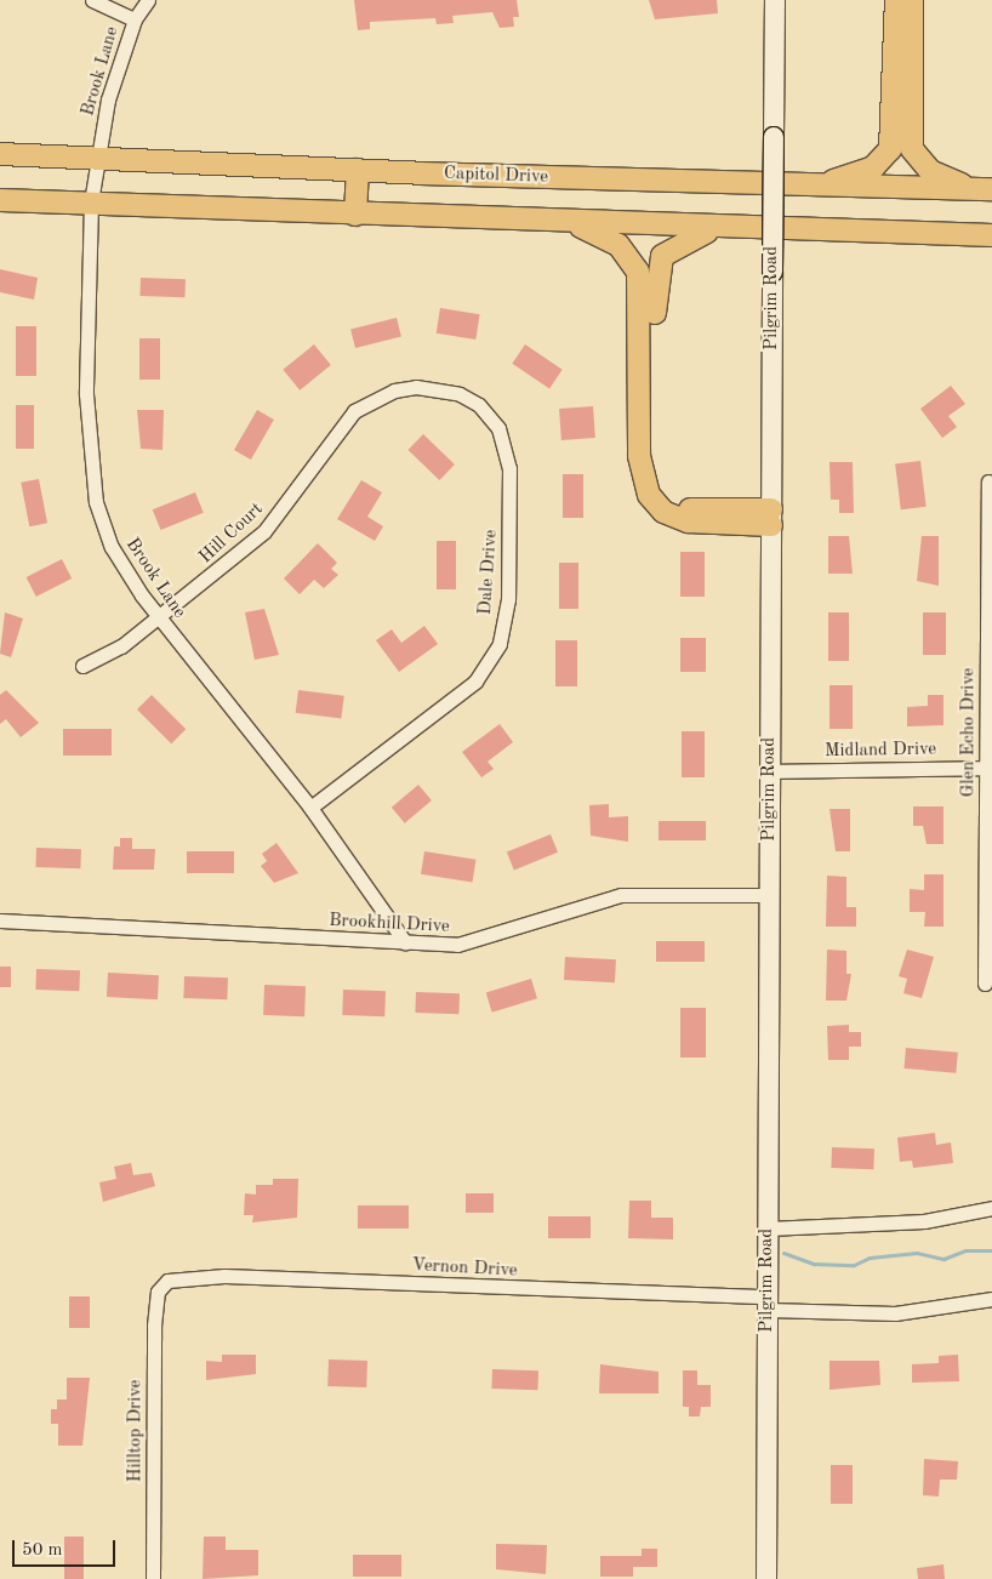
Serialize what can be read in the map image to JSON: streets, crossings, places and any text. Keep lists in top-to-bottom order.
{
  "streets": {
    "main road": ["Capitol Drive", "Pilgrim Road"],
    "street": [
      "Brook Lane",
      "Hill Court",
      "Dale Drive",
      "Glen Echo Drive",
      "Midland Drive",
      "Brookhill Drive",
      "Vernon Drive",
      "Hilltop Drive"
    ]
  },
  "crossings": [
    ["Brook Lane", "Capitol Drive"],
    ["Brook Lane", "Hill Court"],
    ["Brook Lane", "Dale Drive"],
    ["Brook Lane", "Brookhill Drive"],
    ["Pilgrim Road", "Midland Drive"],
    ["Pilgrim Road", "Brookhill Drive"],
    ["Pilgrim Road", "Vernon Drive"],
    ["Hill Court", "Dale Drive"],
    ["Glen Echo Drive", "Midland Drive"],
    ["Vernon Drive", "Hilltop Drive"]
  ],
  "scale_bar": "50 m"
}
